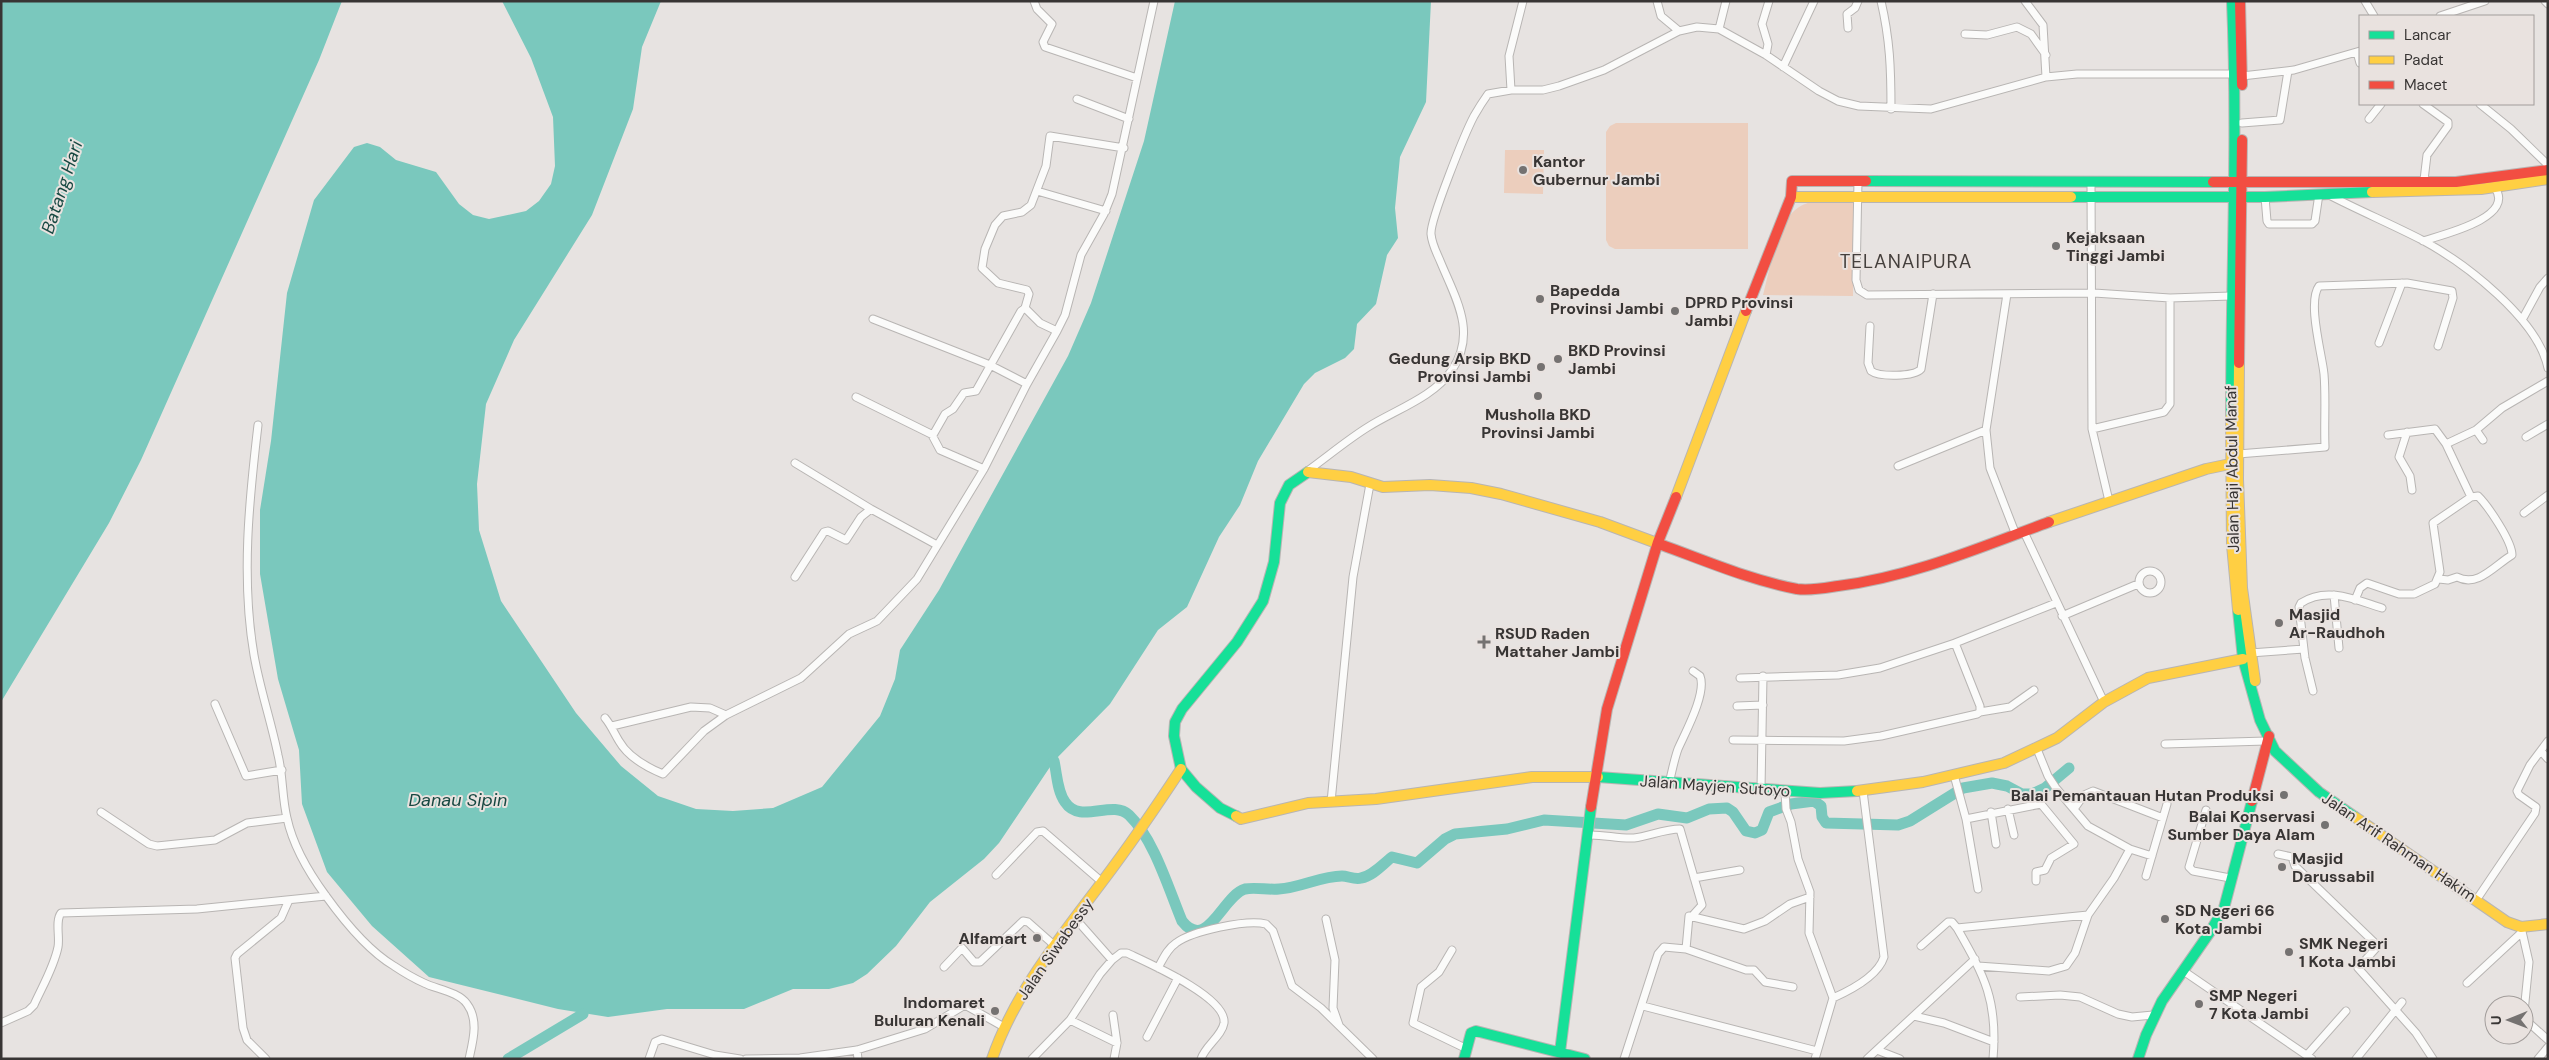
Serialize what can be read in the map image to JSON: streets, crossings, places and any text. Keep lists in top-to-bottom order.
{
  "streets": {
    "main road": [
      "Jalan Haji Abdul Manaf",
      "Jalan Mayjen Sutoyo",
      "Jalan Arif Rahman Hakim",
      "Jalan Siwabessy"
    ]
  },
  "crossings": [
    ["Jalan Haji Abdul Manaf", "Jalan Mayjen Sutoyo"],
    ["Jalan Haji Abdul Manaf", "Jalan Arif Rahman Hakim"],
    ["Jalan Mayjen Sutoyo", "Jalan Siwabessy"]
  ],
  "districts": ["TELANAIPURA"],
  "water": ["Batang Hari", "Danau Sipin"],
  "places": {
    "other": [
      "Kantor Gubernur Jambi",
      "Kejaksaan Tinggi Jambi",
      "Bapedda Provinsi Jambi",
      "DPRD Provinsi Jambi",
      "BKD Provinsi Jambi",
      "Gedung Arsip BKD Provinsi Jambi",
      "Musholla BKD Provinsi Jambi",
      "Masjid Ar-Raudhoh",
      "Balai Pemantauan Hutan Produksi",
      "Balai Konservasi Sumber Daya Alam",
      "Masjid Darussabil",
      "SD Negeri 66 Kota Jambi",
      "Alfamart",
      "SMK Negeri 1 Kota Jambi",
      "SMP Negeri 7 Kota Jambi",
      "Indomaret Buluran Kenali"
    ],
    "health": ["RSUD Raden Mattaher Jambi"]
  },
  "legend": ["Lancar", "Padat", "Macet"],
  "north": "left"
}
